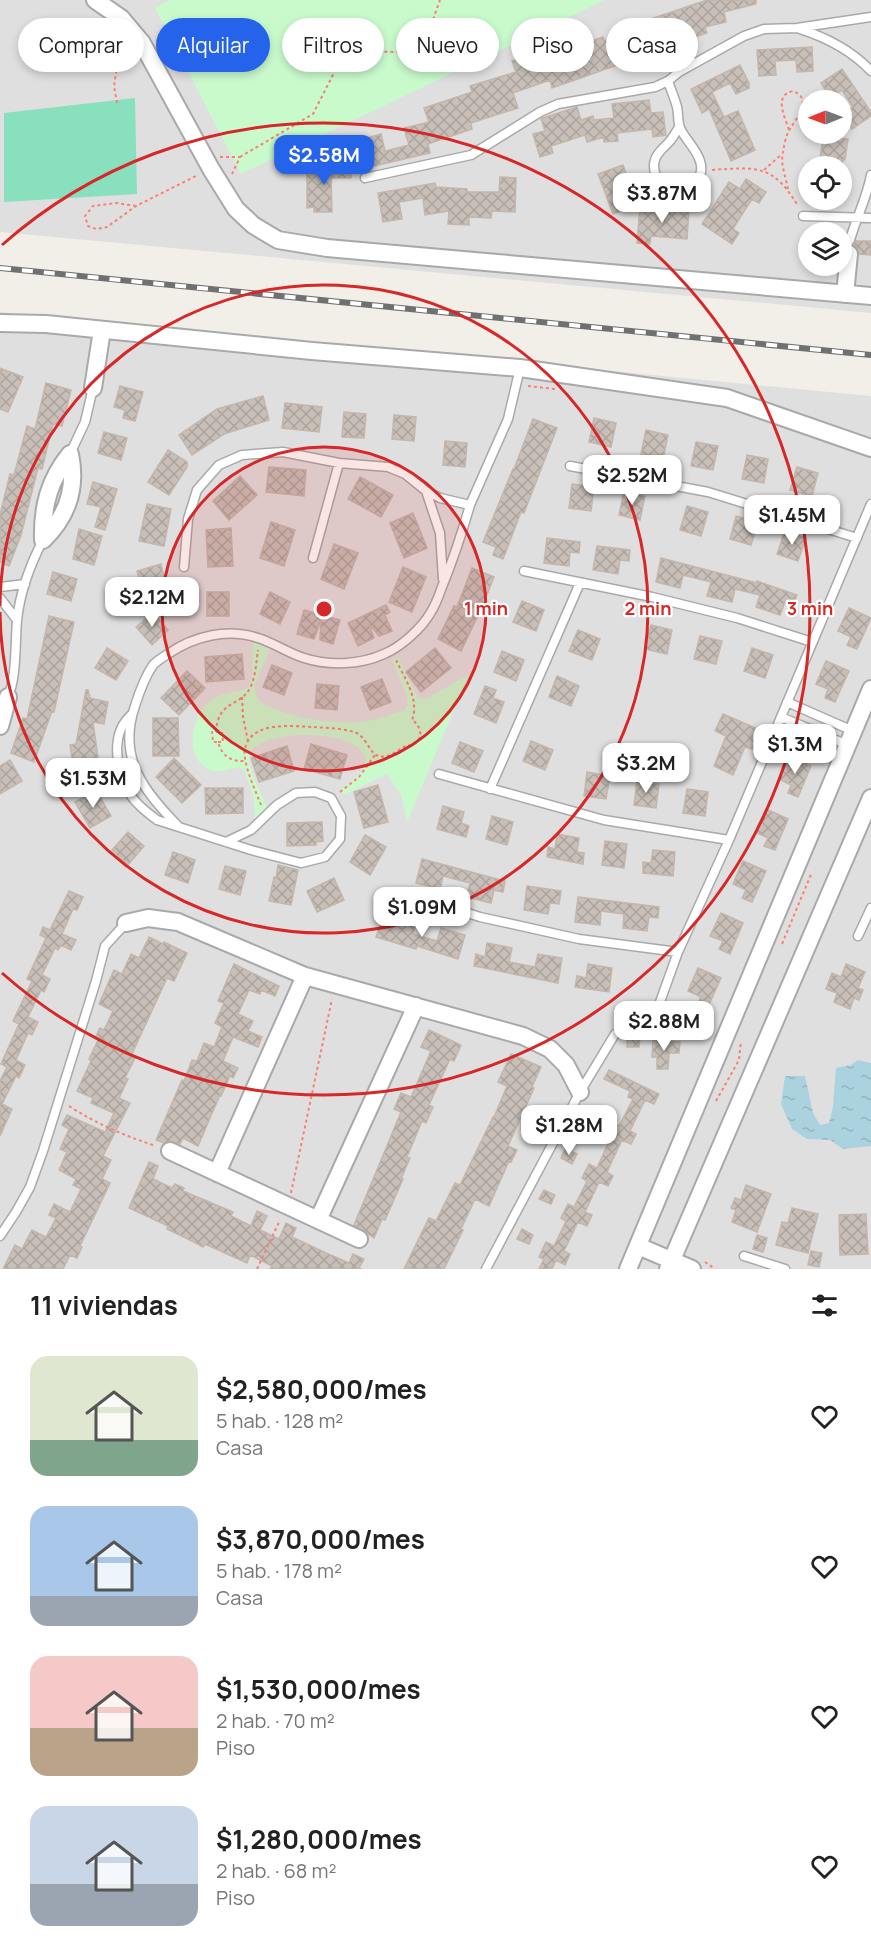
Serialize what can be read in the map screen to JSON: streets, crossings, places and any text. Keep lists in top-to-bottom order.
{
  "north": "left",
  "page": {
    "chip": [
      "Comprar",
      "Alquilar",
      "Filtros",
      "Nuevo",
      "Piso",
      "Casa"
    ],
    "price": [
      "$2.58M",
      "$3.87M",
      "$2.52M",
      "$1.45M",
      "$2.12M",
      "$1.3M",
      "$3.2M",
      "$1.53M",
      "$1.09M",
      "$2.88M",
      "$1.28M"
    ],
    "heading": "11 viviendas",
    "list": [
      {
        "name": "$2,580,000/mes",
        "note": "5 hab. · 128 m² · Casa"
      },
      {
        "name": "$3,870,000/mes",
        "note": "5 hab. · 178 m² · Casa"
      },
      {
        "name": "$1,530,000/mes",
        "note": "2 hab. · 70 m² · Piso"
      },
      {
        "name": "$1,280,000/mes",
        "note": "2 hab. · 68 m² · Piso"
      }
    ]
  },
  "rings": ["1 min", "2 min", "3 min"]
}
